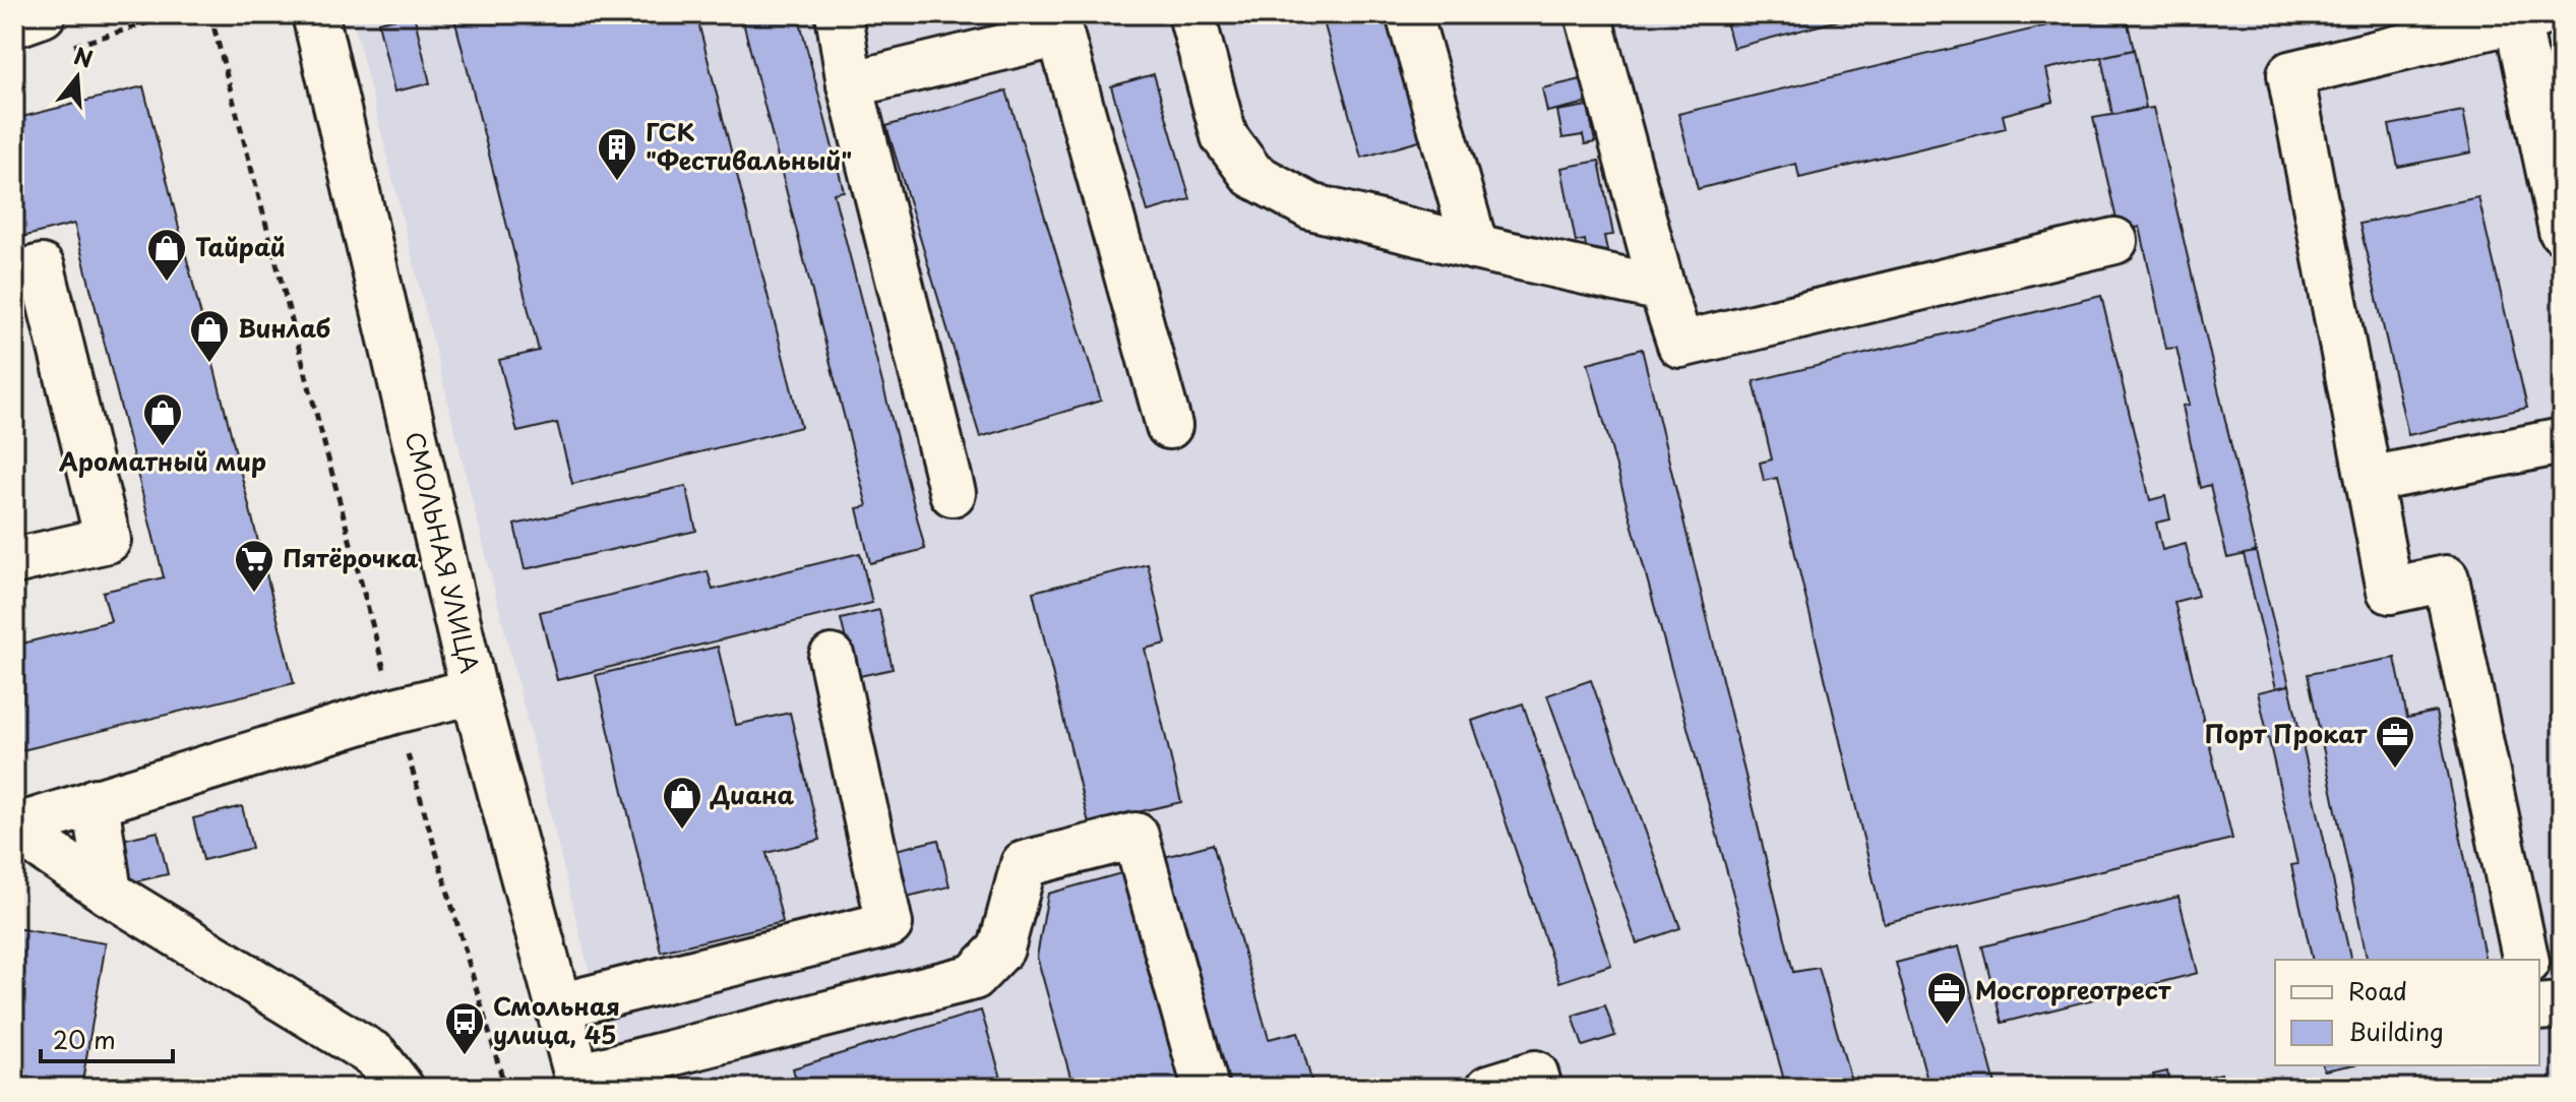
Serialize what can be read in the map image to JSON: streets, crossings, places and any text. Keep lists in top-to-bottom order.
{
  "streets": {
    "street": ["СМОЛЬНАЯ УЛИЦА"]
  },
  "places": {
    "building": ["ГСК \"Фестивальный\""],
    "shop": [
      "Тайрай",
      "Винлаб",
      "Ароматный мир",
      "Диана"
    ],
    "supermarket": ["Пятёрочка"],
    "office": ["Порт Прокат", "Мосгоргеотрест"],
    "bus stop": ["Смольная улица, 45"]
  },
  "legend": ["Road", "Building"],
  "scale_bar": "20 m",
  "north": "top"
}
